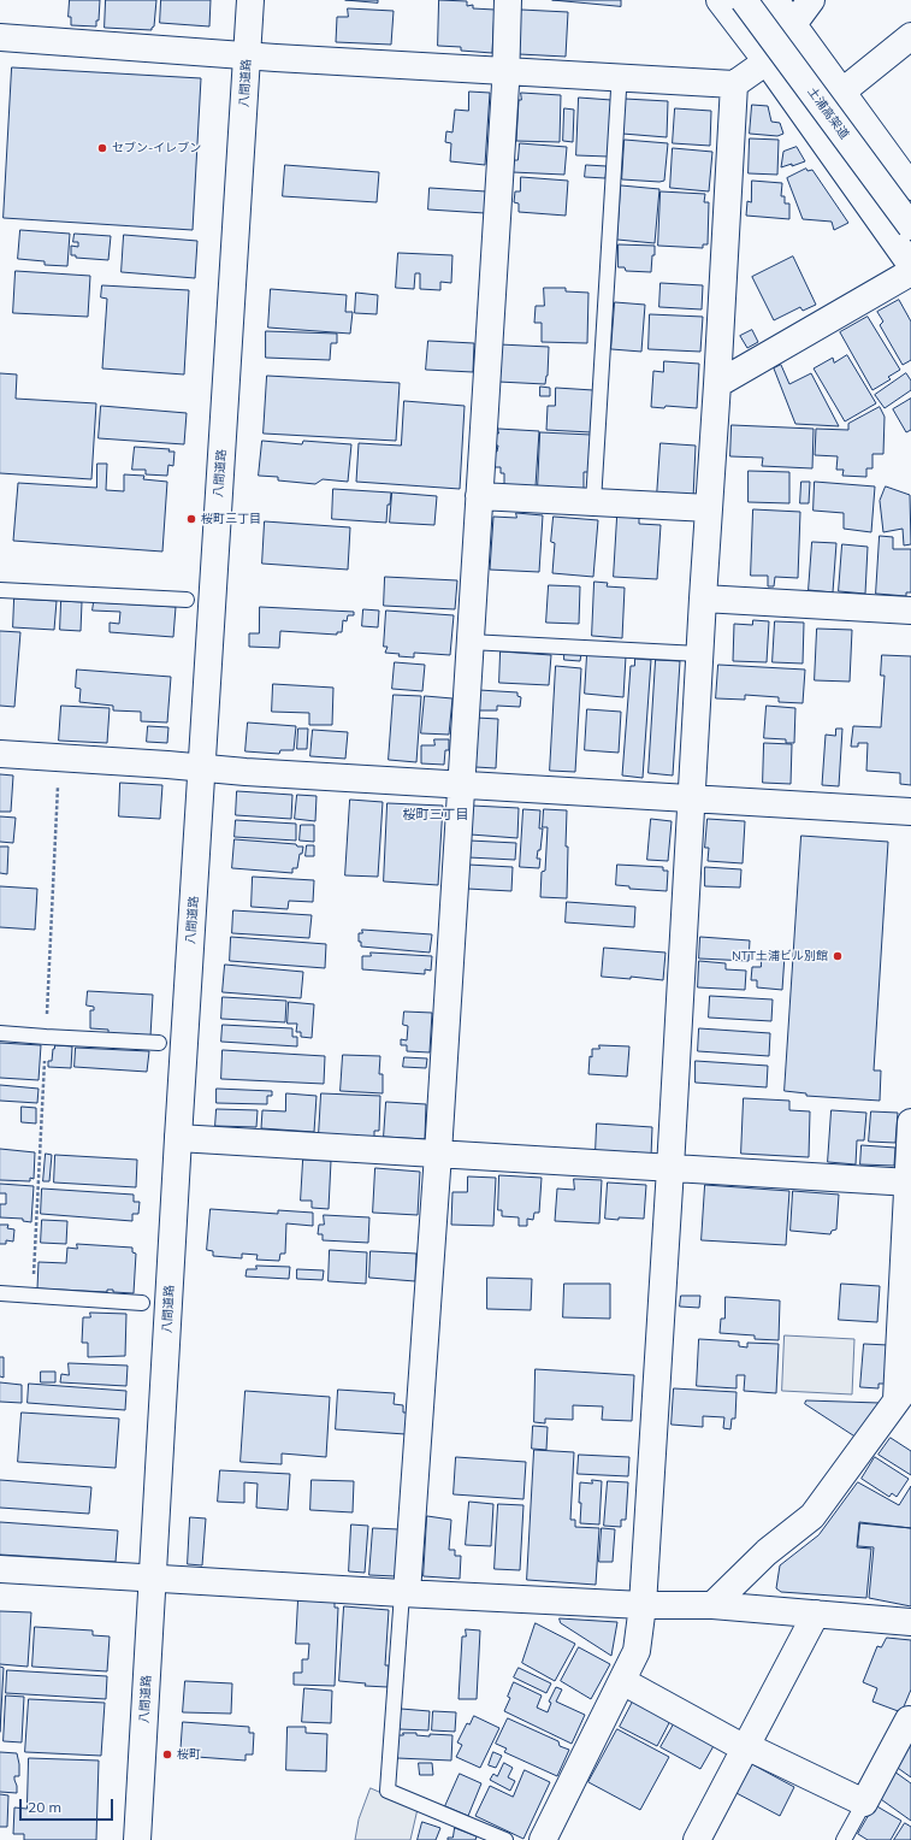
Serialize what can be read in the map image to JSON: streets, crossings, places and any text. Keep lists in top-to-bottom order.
{
  "streets": {
    "street": ["八間道路", "土浦高架道"]
  },
  "districts": ["桜町三丁目"],
  "places": [
    "セブン-イレブン",
    "桜町三丁目",
    "NTT土浦ビル別館",
    "桜町"
  ],
  "scale_bar": "20 m"
}
